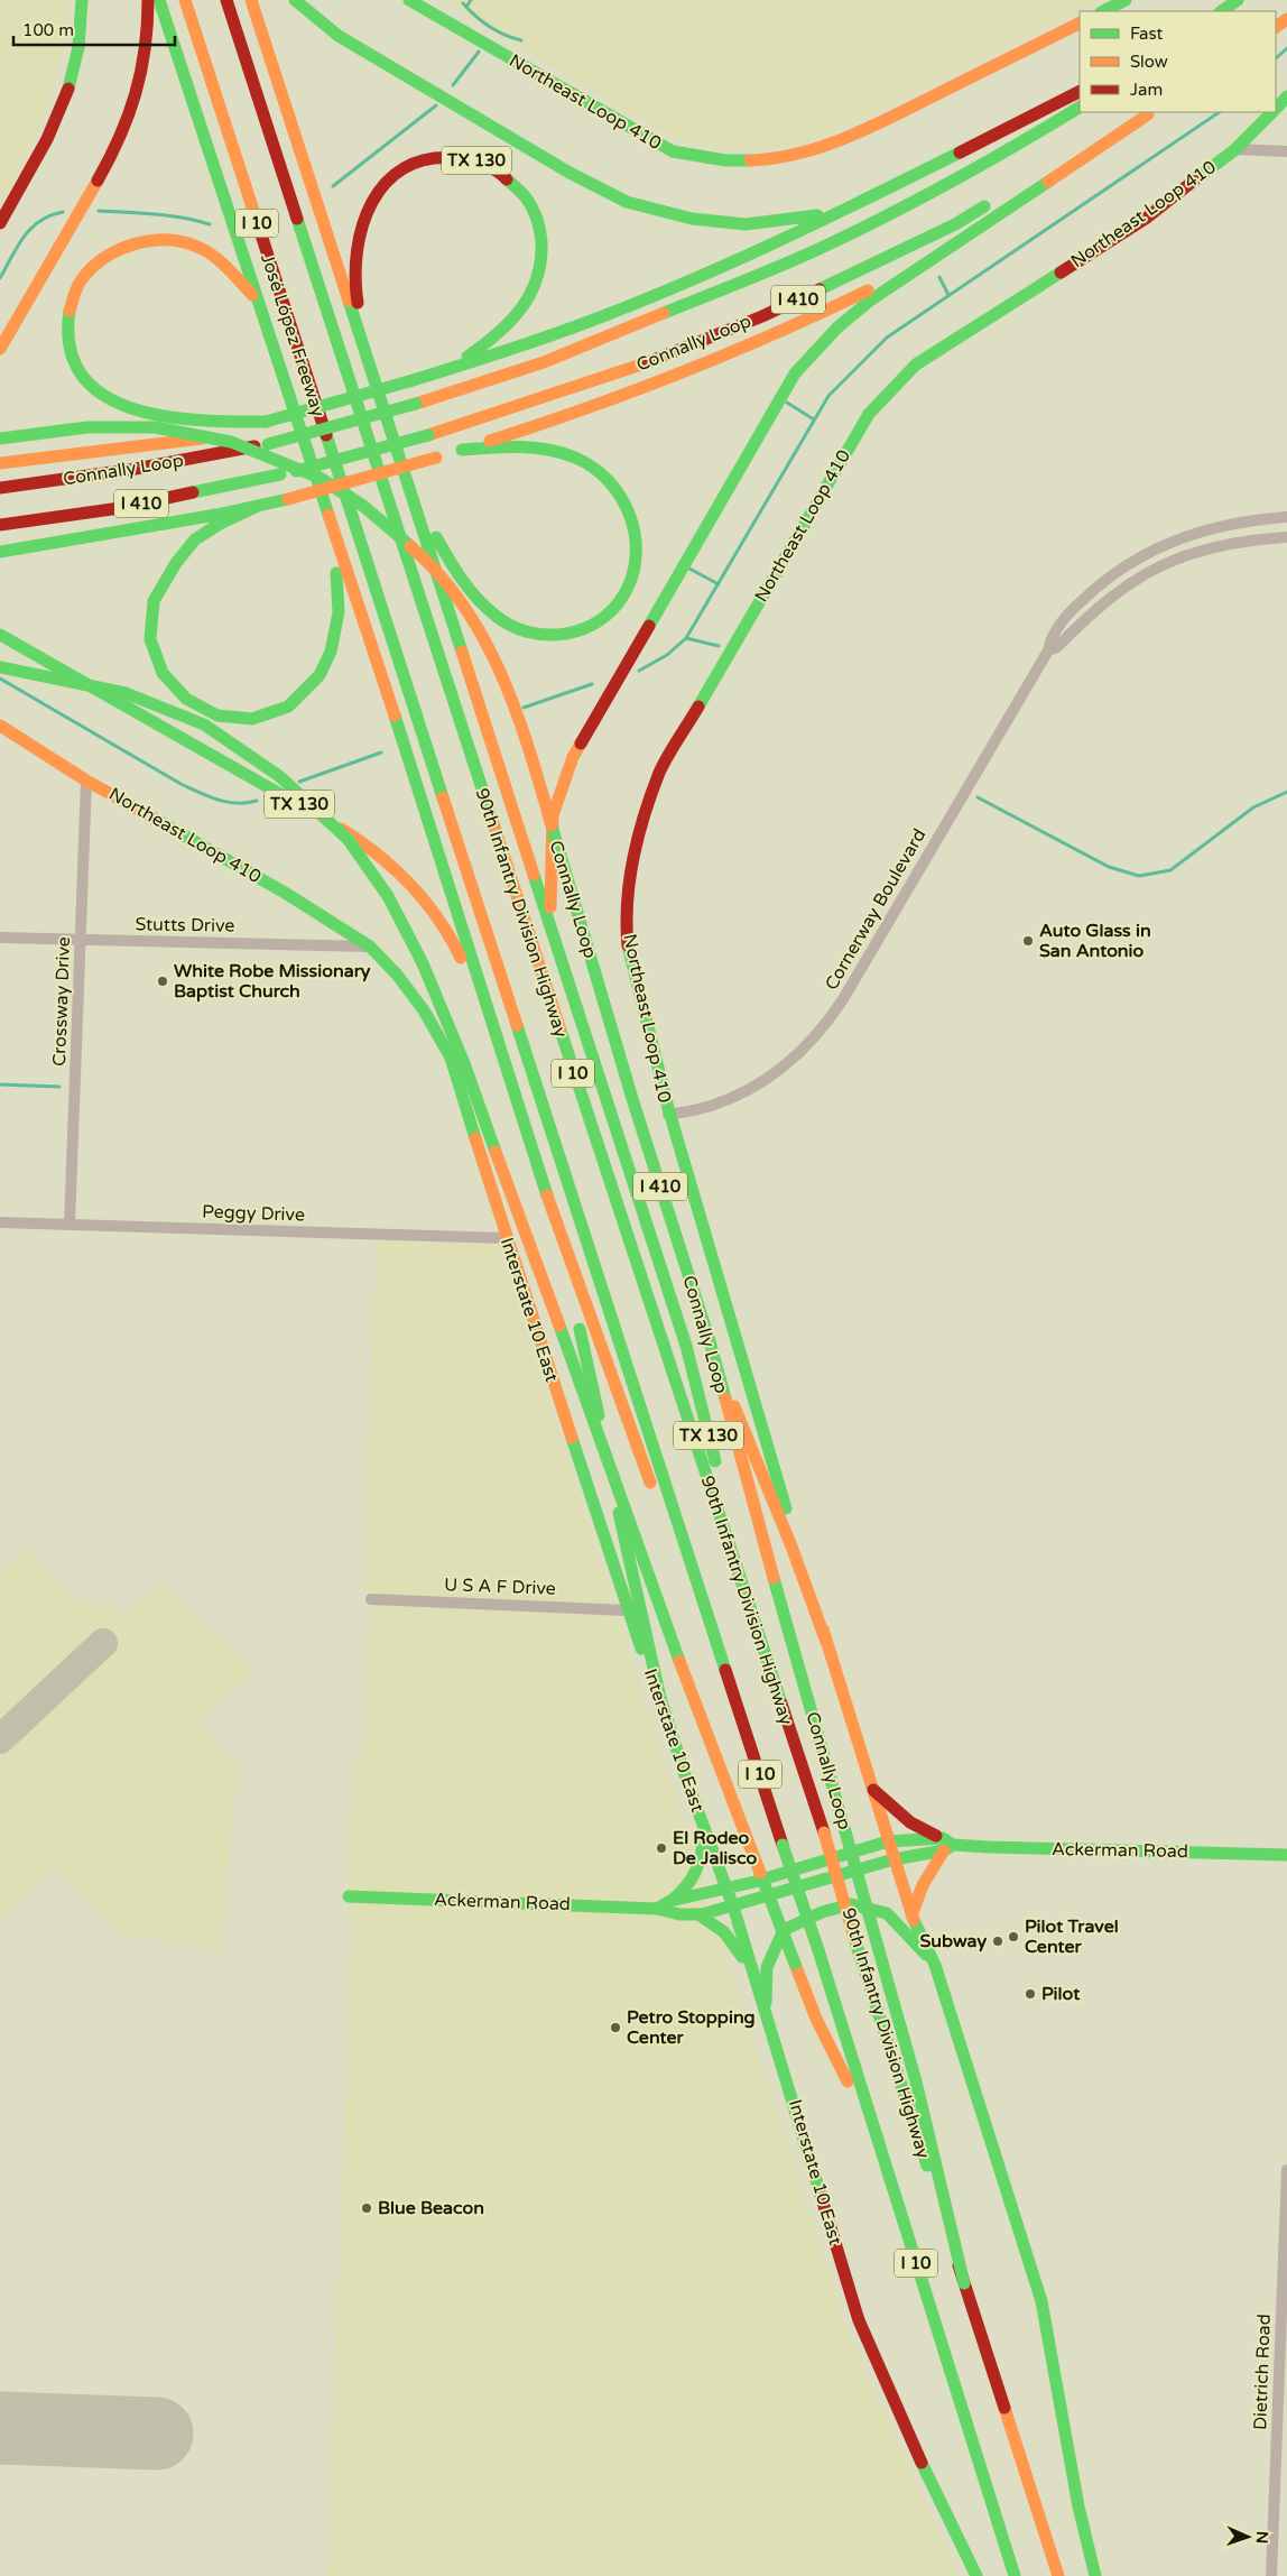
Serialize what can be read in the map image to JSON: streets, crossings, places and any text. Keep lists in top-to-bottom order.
{
  "streets": {
    "main road": [
      "Northeast Loop 410",
      "TX 130",
      "I 10",
      "I 410",
      "José López Freeway",
      "Connally Loop",
      "90th Infantry Division Highway",
      "Interstate 10 East",
      "Ackerman Road"
    ],
    "street": [
      "Cornerway Boulevard",
      "Stutts Drive",
      "Crossway Drive",
      "Peggy Drive",
      "U S A F Drive",
      "Dietrich Road"
    ]
  },
  "crossings": [
    ["Northeast Loop 410", "Cornerway Boulevard"],
    ["Northeast Loop 410", "Stutts Drive"],
    ["Northeast Loop 410", "Crossway Drive"],
    ["Northeast Loop 410", "Interstate 10 East"],
    ["TX 130", "90th Infantry Division Highway"],
    ["José López Freeway", "90th Infantry Division Highway"],
    ["Connally Loop", "90th Infantry Division Highway"],
    ["Stutts Drive", "Crossway Drive"],
    ["Stutts Drive", "Interstate 10 East"],
    ["Crossway Drive", "Peggy Drive"],
    ["Peggy Drive", "Interstate 10 East"],
    ["Interstate 10 East", "U S A F Drive"],
    ["Interstate 10 East", "Ackerman Road"]
  ],
  "places": [
    "Auto Glass in San Antonio",
    "White Robe Missionary Baptist Church",
    "El Rodeo De Jalisco",
    "Pilot Travel Center",
    "Subway",
    "Pilot",
    "Petro Stopping Center",
    "Blue Beacon"
  ],
  "legend": ["Fast", "Slow", "Jam"],
  "scale_bar": "100 m",
  "north": "right"
}
